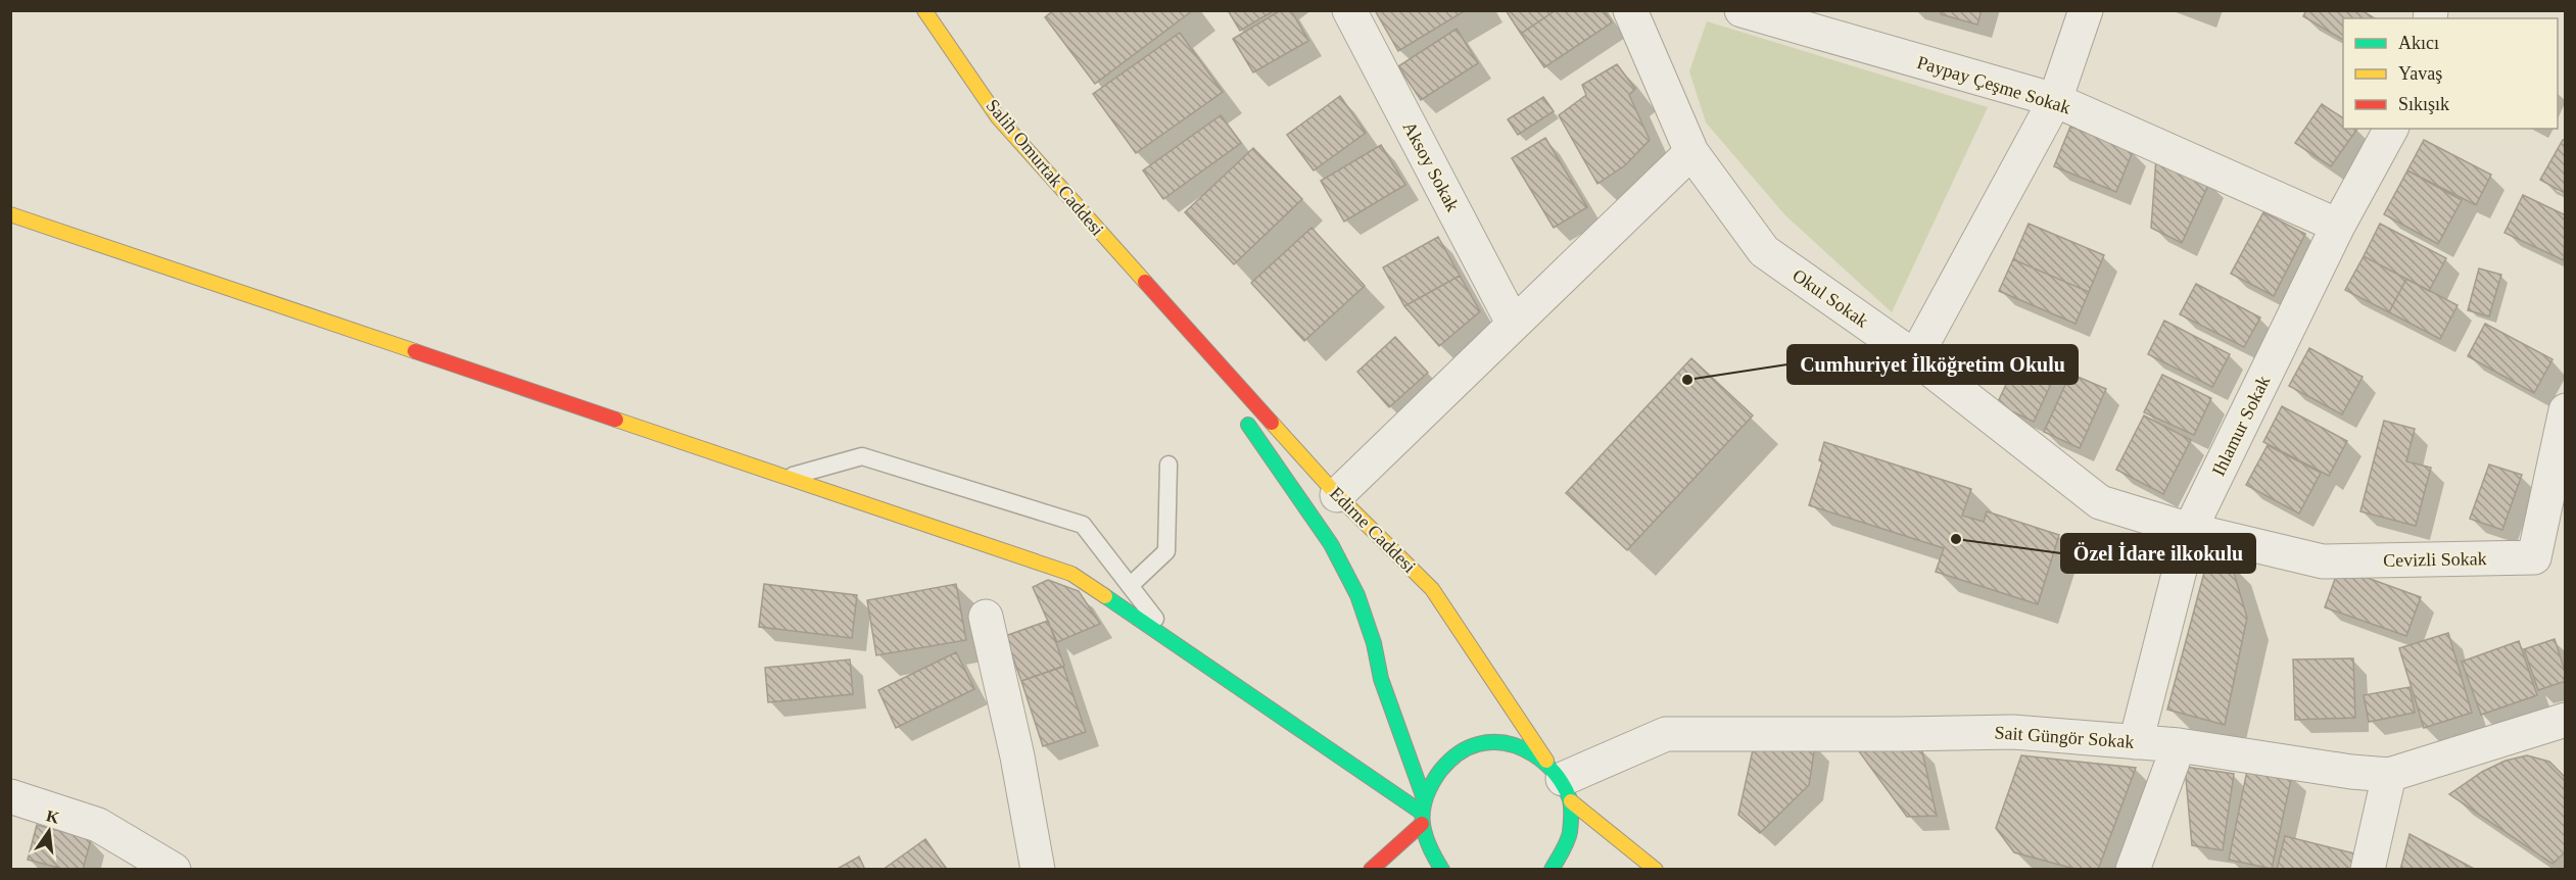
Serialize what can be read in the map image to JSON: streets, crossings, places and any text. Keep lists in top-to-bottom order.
{
  "streets": {
    "main road": ["Salih Omurtak Caddesi", "Edirne Caddesi"],
    "street": [
      "Paypay Çeşme Sokak",
      "Aksoy Sokak",
      "Okul Sokak",
      "Ihlamur Sokak",
      "Cevizli Sokak",
      "Sait Güngör Sokak"
    ]
  },
  "crossings": [
    ["Paypay Çeşme Sokak", "Ihlamur Sokak"],
    ["Salih Omurtak Caddesi", "Edirne Caddesi"],
    ["Okul Sokak", "Ihlamur Sokak"],
    ["Okul Sokak", "Cevizli Sokak"],
    ["Ihlamur Sokak", "Cevizli Sokak"],
    ["Ihlamur Sokak", "Sait Güngör Sokak"],
    ["Edirne Caddesi", "Sait Güngör Sokak"]
  ],
  "places": ["Cumhuriyet İlköğretim Okulu", "Özel İdare ilkokulu"],
  "legend": ["Akıcı", "Yavaş", "Sıkışık"],
  "north": "top"
}
